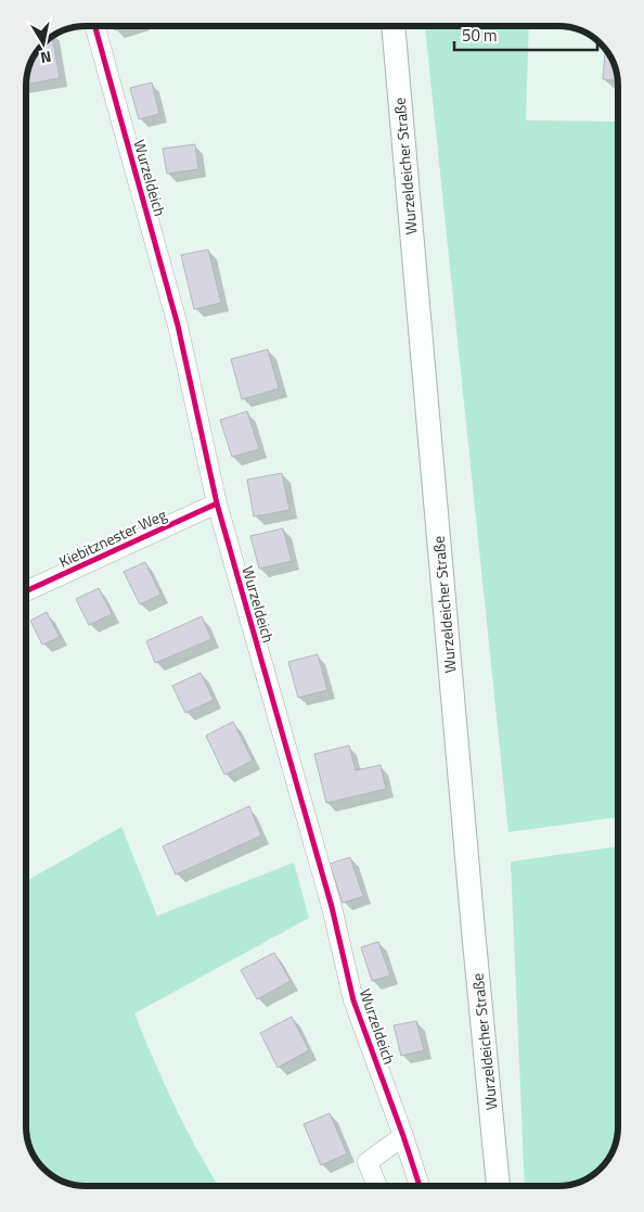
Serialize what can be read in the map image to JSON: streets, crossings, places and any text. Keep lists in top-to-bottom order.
{
  "streets": {
    "main road": ["Wurzeldeicher Straße"],
    "street": ["Wurzeldeich", "Kiebitznester Weg"]
  },
  "crossings": [
    ["Wurzeldeich", "Kiebitznester Weg"]
  ],
  "scale_bar": "50 m",
  "north": "bottom"
}
